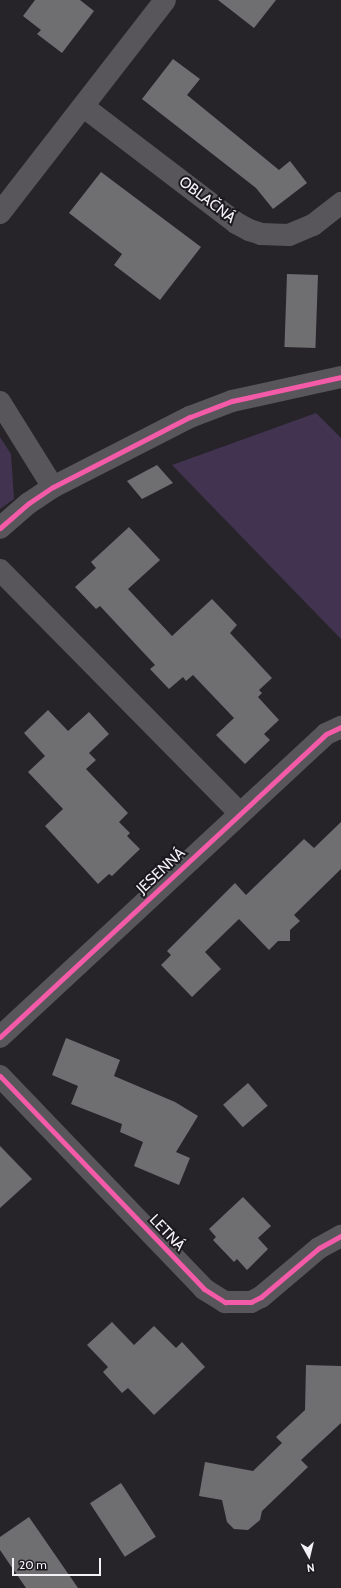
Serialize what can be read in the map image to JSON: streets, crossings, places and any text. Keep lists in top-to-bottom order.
{
  "streets": {
    "street": ["OBLAČNÁ", "JESENNÁ", "LETNÁ"]
  },
  "scale_bar": "20 m",
  "north": "bottom"
}
